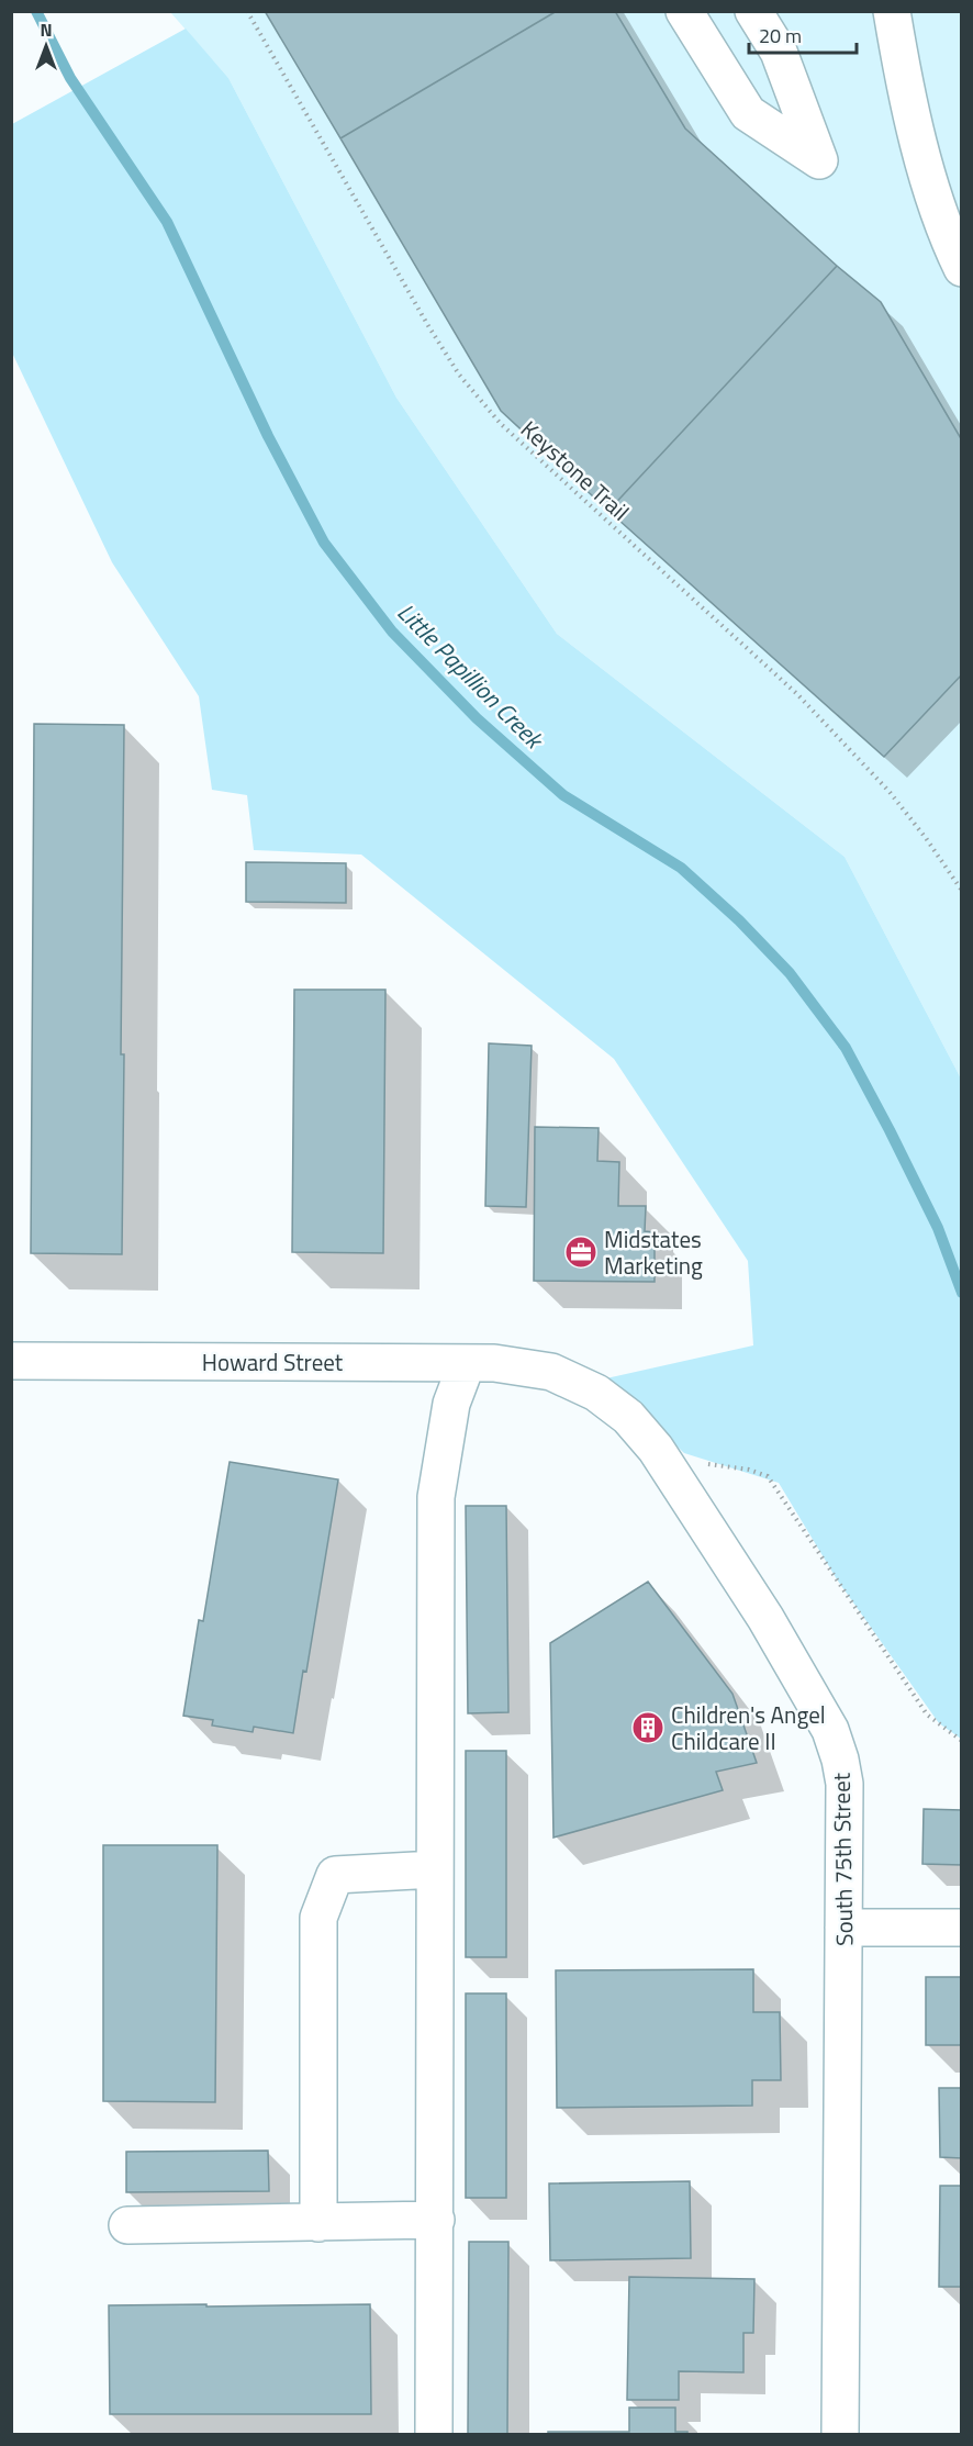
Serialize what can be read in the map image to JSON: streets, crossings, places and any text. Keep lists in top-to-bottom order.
{
  "streets": {
    "street": ["Howard Street", "South 75th Street"],
    "path": ["Keystone Trail"]
  },
  "crossings": [
    ["Howard Street", "South 75th Street"]
  ],
  "water": ["Little Papillion Creek"],
  "places": {
    "office": ["Midstates Marketing"],
    "building": ["Children's Angel Childcare II"]
  },
  "scale_bar": "20 m",
  "north": "top"
}
